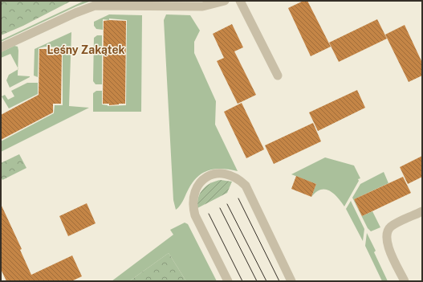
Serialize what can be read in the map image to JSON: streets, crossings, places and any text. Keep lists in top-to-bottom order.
{
  "districts": ["Leśny Zakątek"]
}
